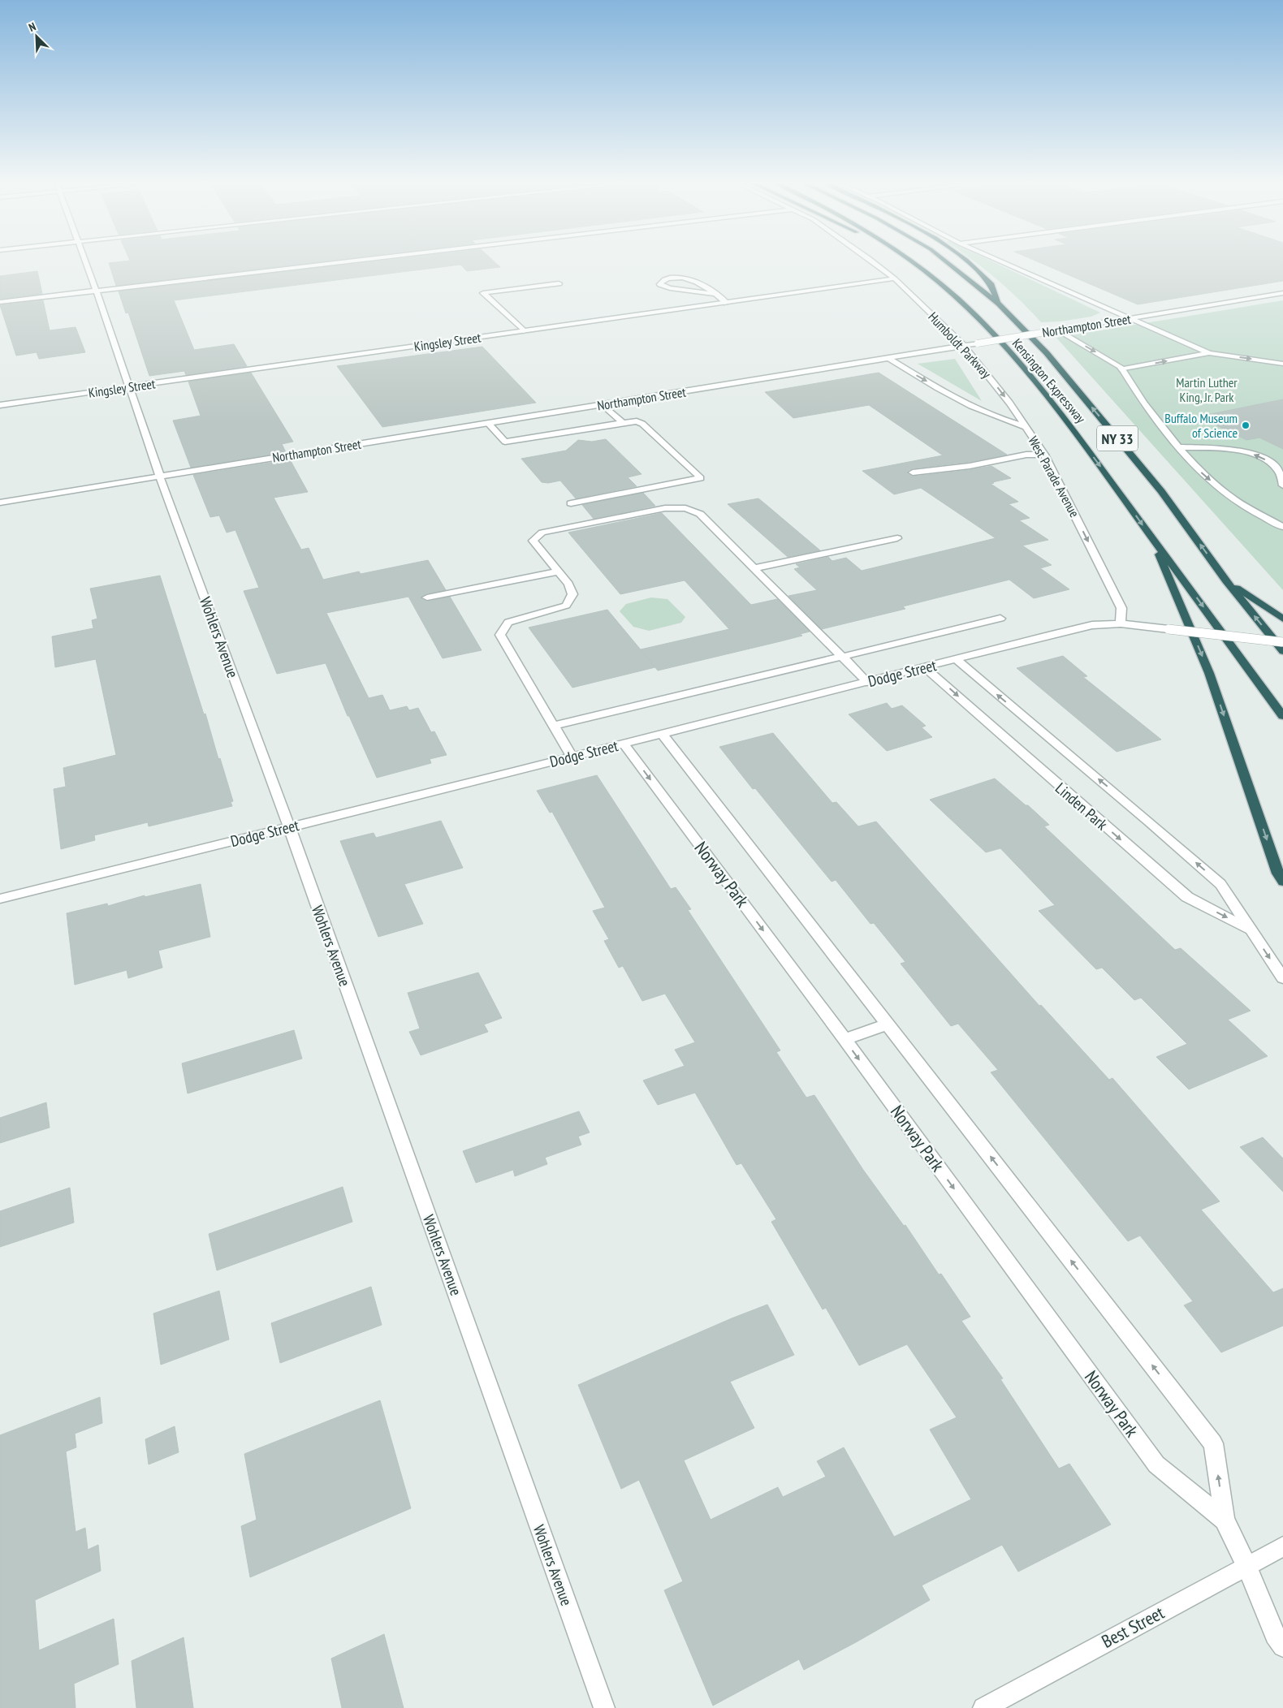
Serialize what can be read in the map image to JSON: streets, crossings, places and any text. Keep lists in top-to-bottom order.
{
  "streets": {
    "highway": ["Kensington Expressway", "NY 33"],
    "street": [
      "Northampton Street",
      "Kingsley Street",
      "Humboldt Parkway",
      "West Parade Avenue",
      "Wohlers Avenue",
      "Dodge Street",
      "Linden Park",
      "Norway Park",
      "Best Street"
    ]
  },
  "crossings": [
    ["Northampton Street", "Humboldt Parkway"],
    ["Northampton Street", "West Parade Avenue"],
    ["Northampton Street", "Wohlers Avenue"],
    ["Kingsley Street", "Humboldt Parkway"],
    ["Kingsley Street", "Wohlers Avenue"],
    ["Humboldt Parkway", "West Parade Avenue"],
    ["West Parade Avenue", "Dodge Street"],
    ["Wohlers Avenue", "Dodge Street"],
    ["Dodge Street", "Linden Park"],
    ["Dodge Street", "Norway Park"],
    ["Norway Park", "Best Street"]
  ],
  "one_way": ["West Parade Avenue"],
  "parks": ["Martin Luther King, Jr. Park"],
  "places": ["Buffalo Museum of Science"],
  "north": "top left"
}
